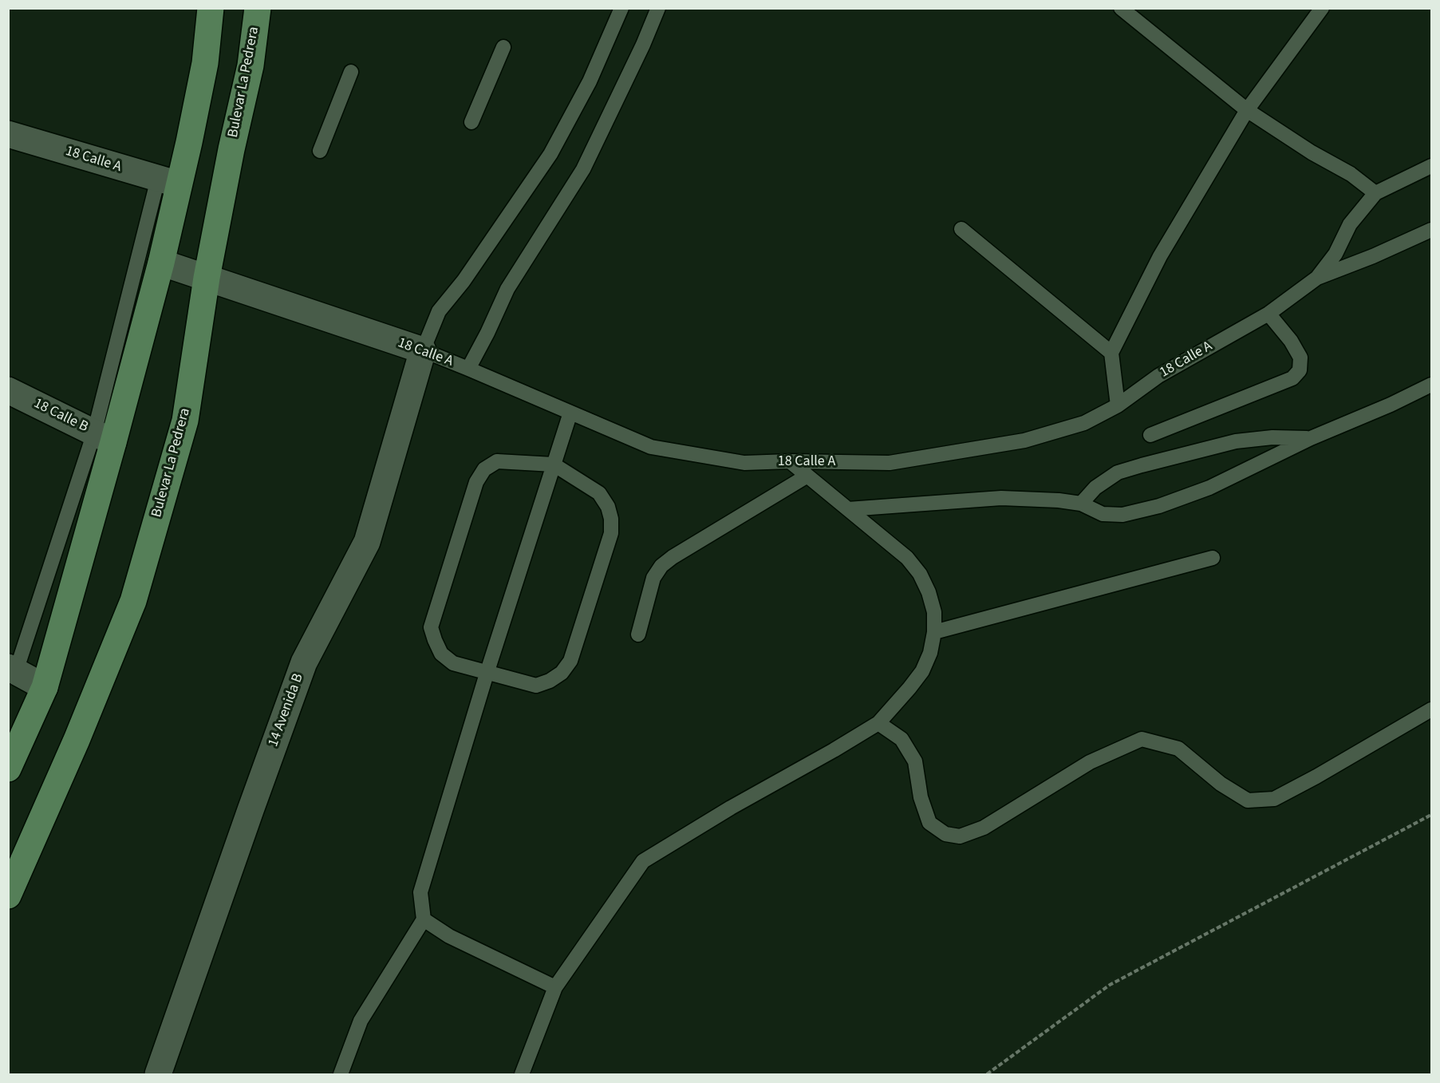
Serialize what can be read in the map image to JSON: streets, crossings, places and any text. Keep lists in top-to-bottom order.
{
  "streets": {
    "main road": ["Bulevar La Pedrera"],
    "street": ["18 Calle A", "18 Calle B", "14 Avenida B"]
  },
  "crossings": [
    ["Bulevar La Pedrera", "18 Calle A"],
    ["18 Calle A", "14 Avenida B"]
  ]
}
